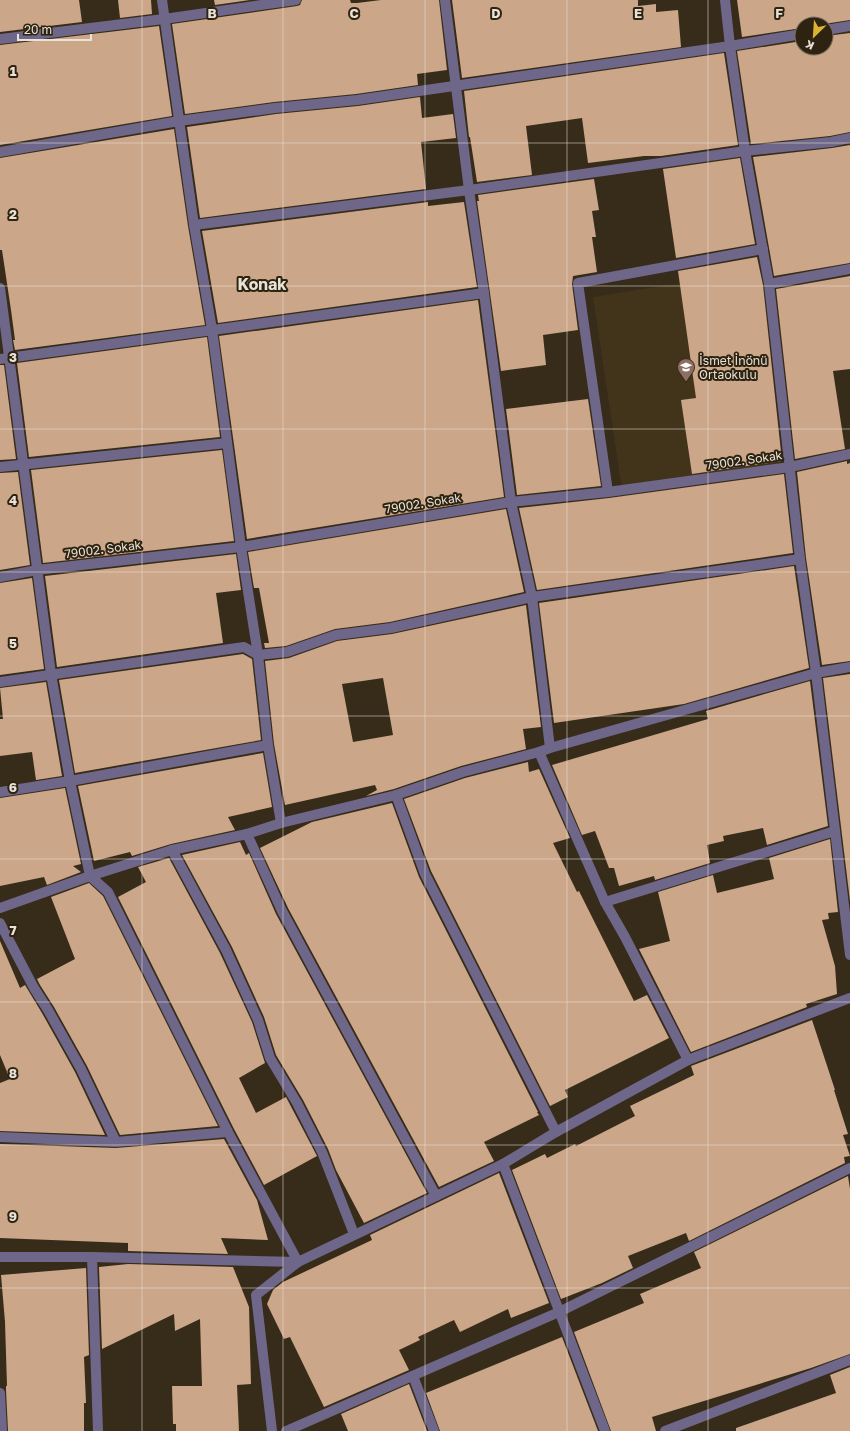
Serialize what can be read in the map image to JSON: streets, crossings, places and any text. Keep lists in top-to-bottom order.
{
  "streets": {
    "street": ["79002. Sokak"]
  },
  "districts": ["Konak"],
  "places": {
    "school or university": ["İsmet İnönü Ortaokulu"]
  },
  "scale_bar": "20 m",
  "north": "bottom left",
  "grid": {
    "columns": [
      "B",
      "C",
      "D",
      "E",
      "F"
    ],
    "rows": [
      "1",
      "2",
      "3",
      "4",
      "5",
      "6",
      "7",
      "8",
      "9"
    ]
  }
}
